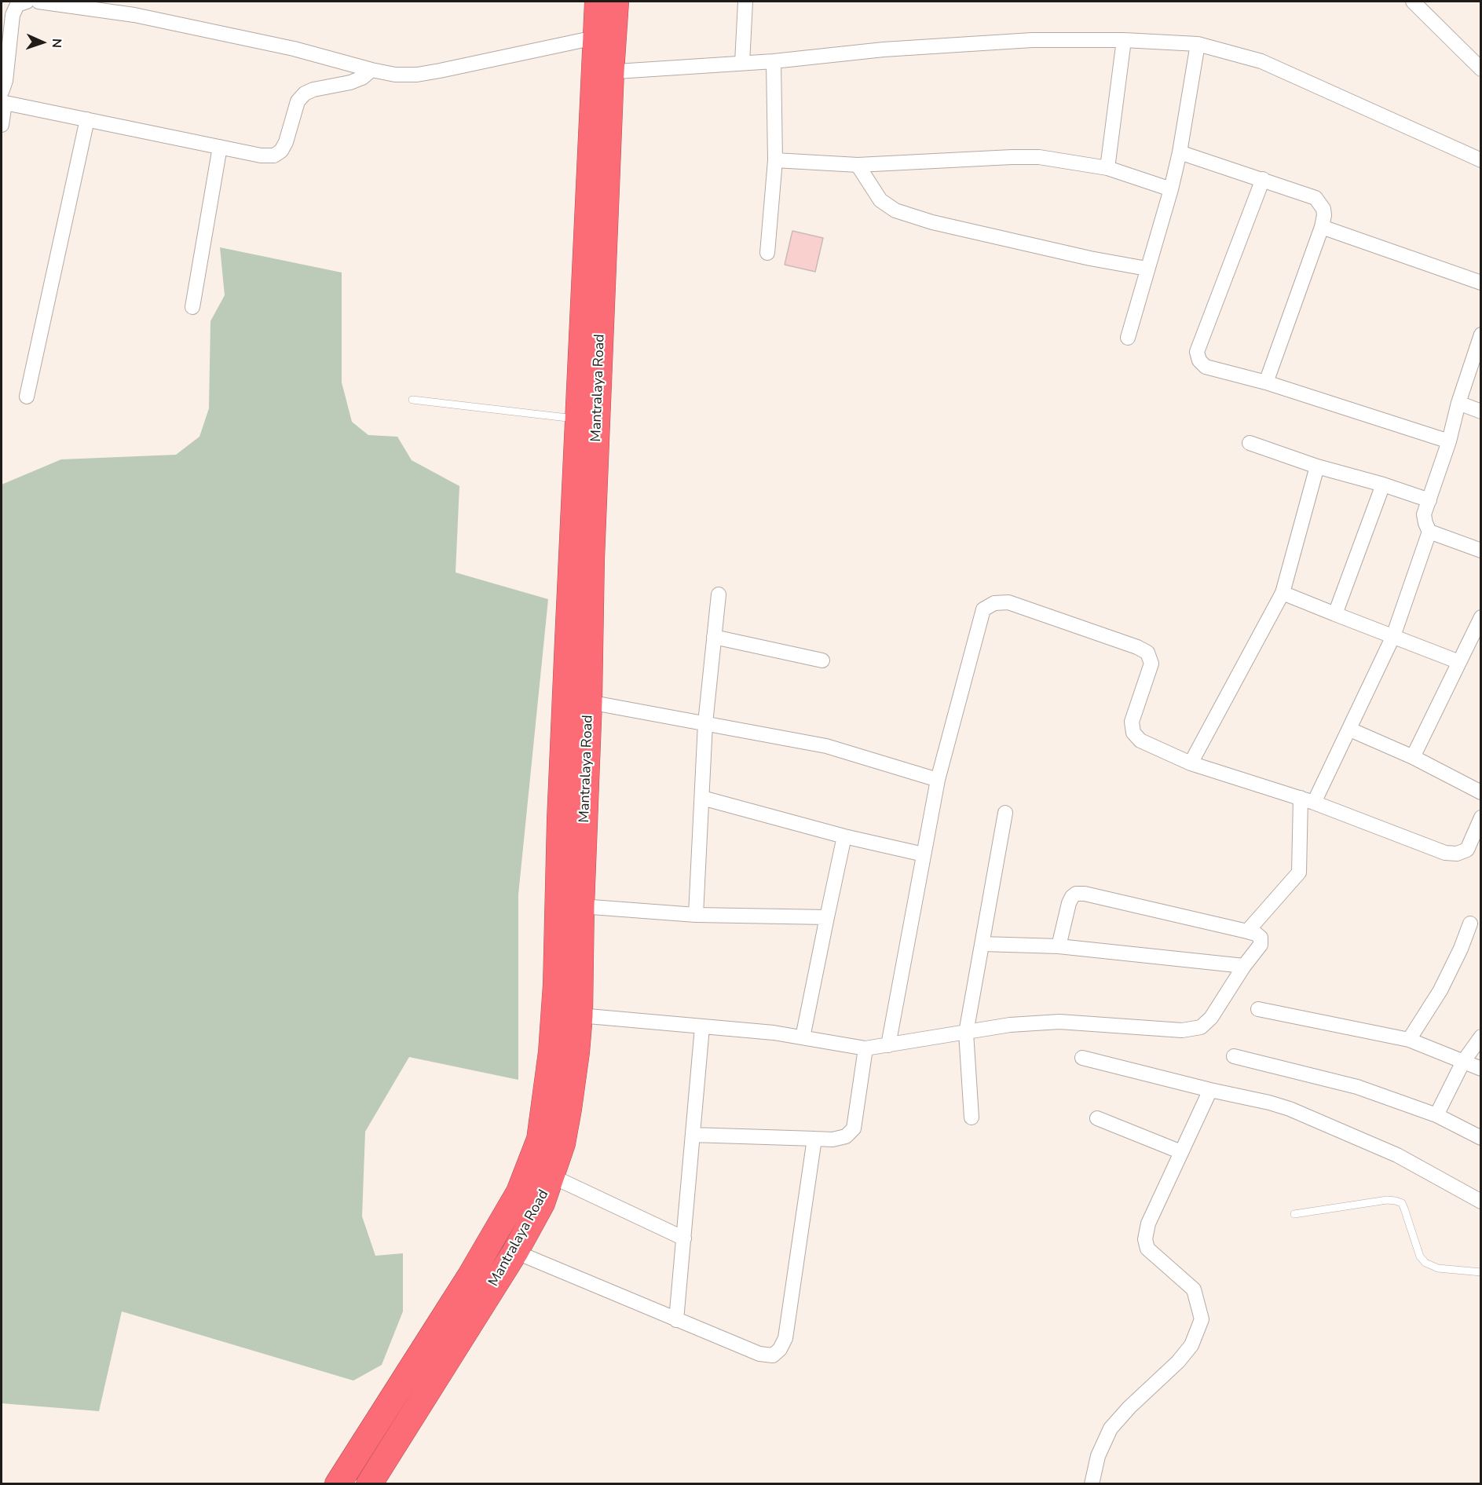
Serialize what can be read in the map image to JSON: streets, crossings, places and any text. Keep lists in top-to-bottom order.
{
  "streets": {
    "highway": ["Mantralaya Road"]
  },
  "north": "right"
}
